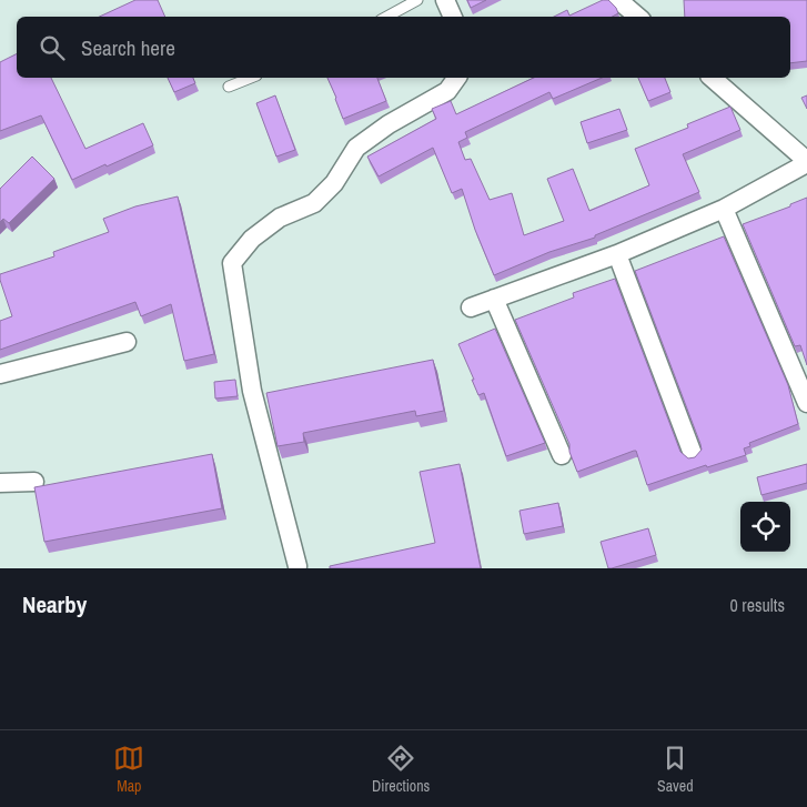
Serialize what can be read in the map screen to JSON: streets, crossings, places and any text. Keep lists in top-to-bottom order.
{
  "page": {
    "search": "Search here",
    "heading": ["Nearby", "0 results"],
    "nav": ["Map", "Directions", "Saved"]
  }
}
